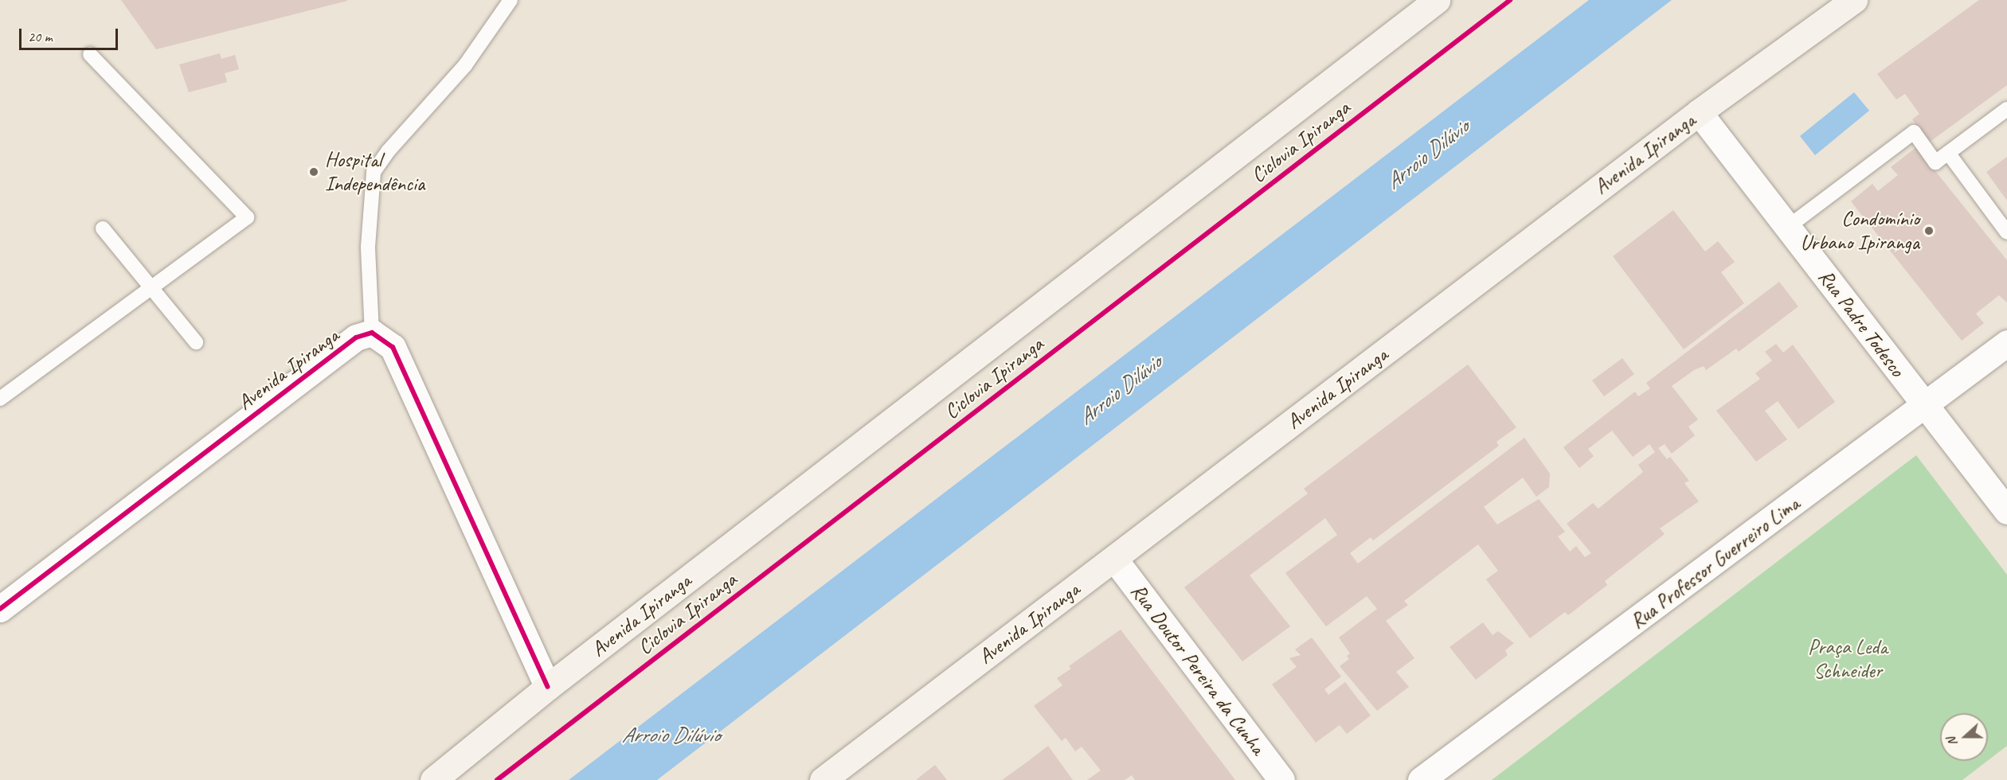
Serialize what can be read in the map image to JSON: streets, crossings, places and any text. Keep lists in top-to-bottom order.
{
  "streets": {
    "main road": ["Avenida Ipiranga"],
    "street": ["Rua Padre Todesco", "Rua Professor Guerreiro Lima", "Rua Doutor Pereira da Cunha"],
    "cycle path": ["Ciclovia Ipiranga"]
  },
  "crossings": [
    ["Avenida Ipiranga", "Rua Padre Todesco"],
    ["Avenida Ipiranga", "Rua Doutor Pereira da Cunha"],
    ["Rua Padre Todesco", "Rua Professor Guerreiro Lima"]
  ],
  "water": ["Arroio Dilúvio"],
  "parks": ["Praça Leda Schneider"],
  "places": ["Hospital Independência", "Condomínio Urbano Ipiranga"],
  "scale_bar": "20 m",
  "north": "left"
}
